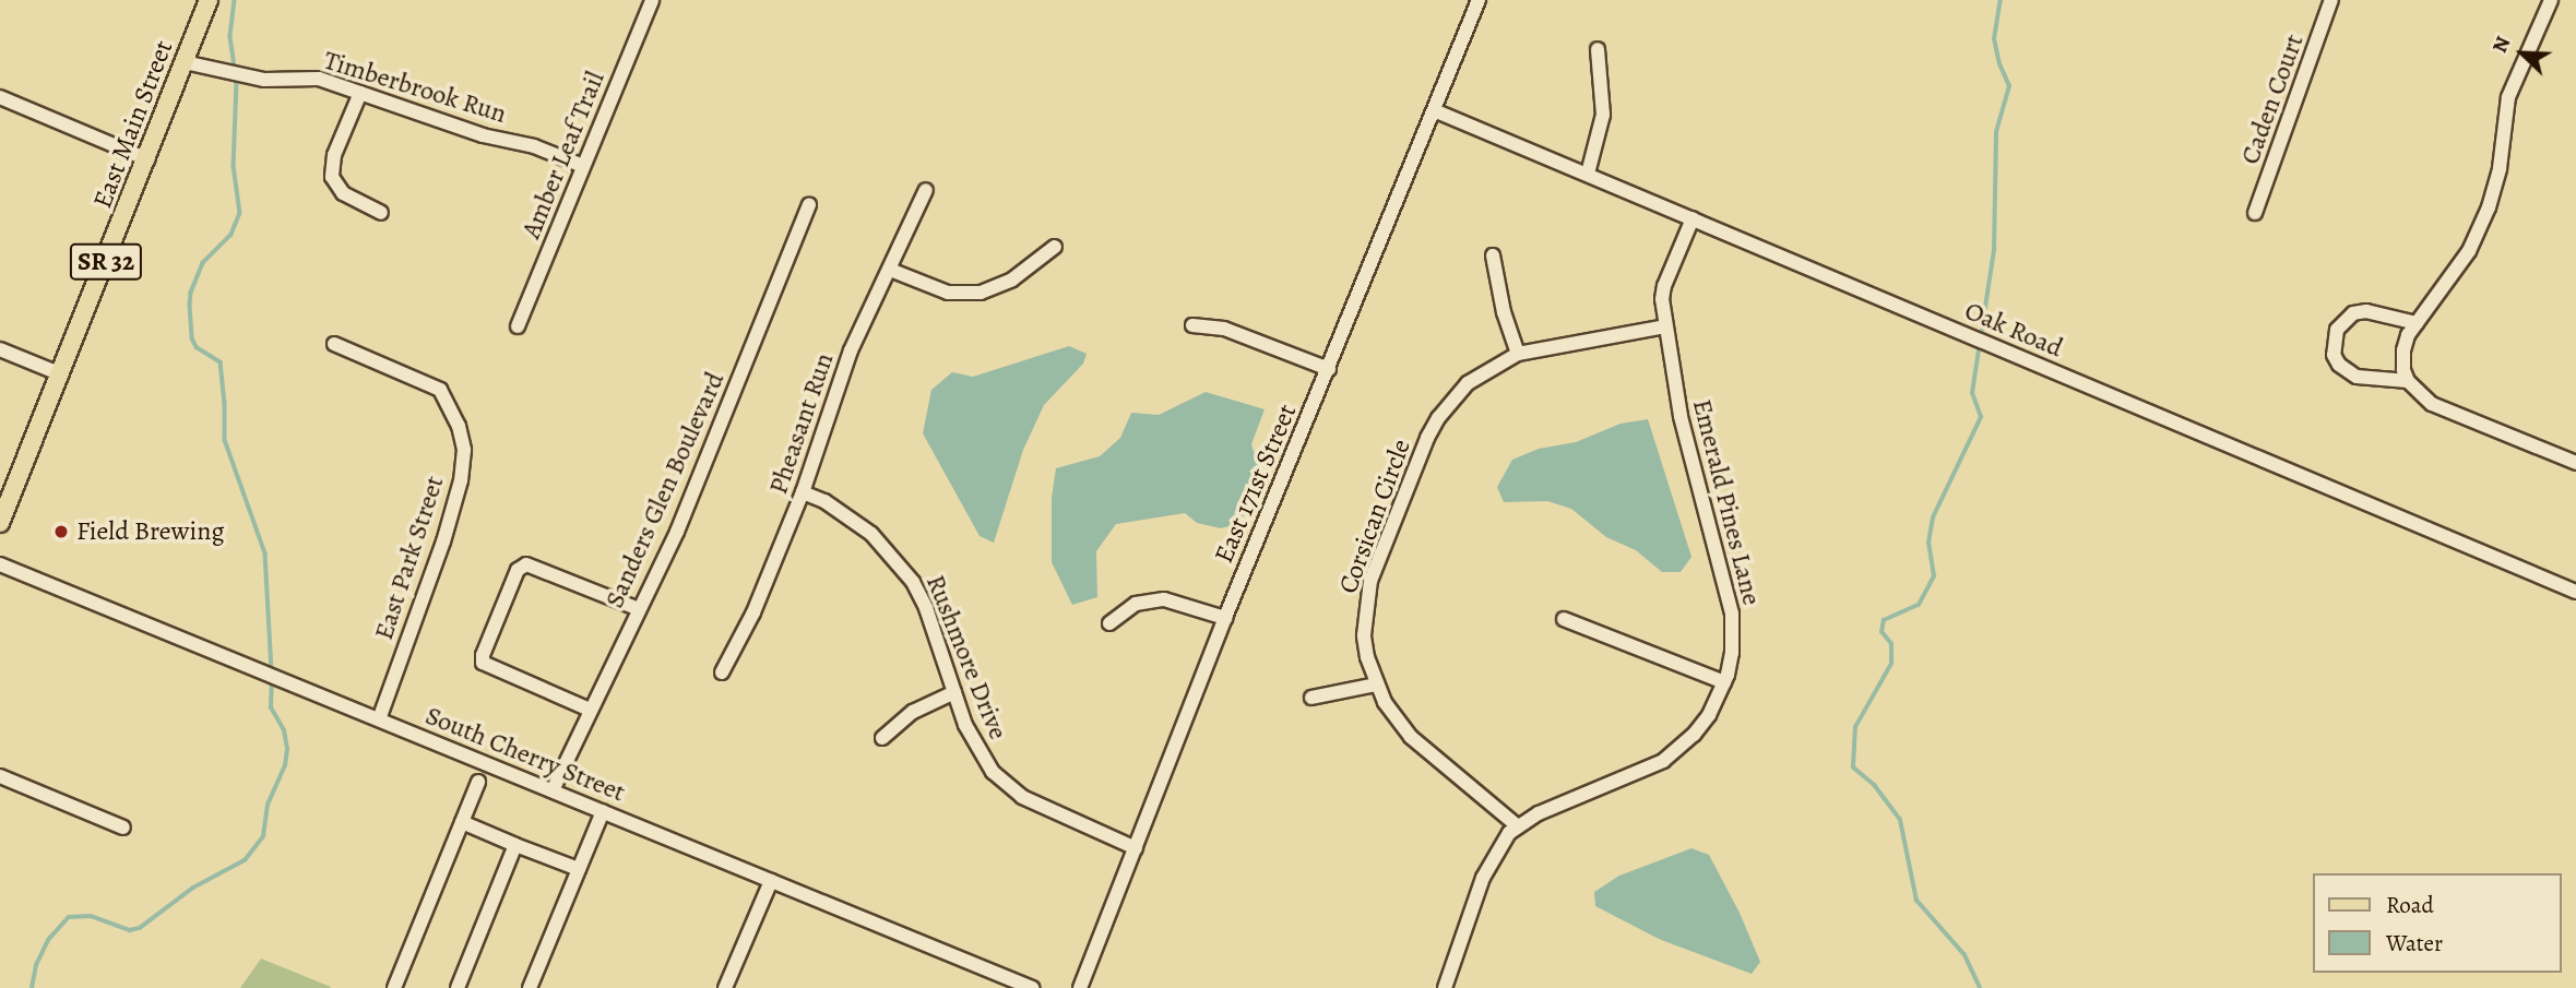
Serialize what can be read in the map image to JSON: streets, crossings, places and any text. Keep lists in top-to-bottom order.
{
  "streets": {
    "main road": ["East Main Street", "SR 32"],
    "street": [
      "Timberbrook Run",
      "Caden Court",
      "Amber Leaf Trail",
      "Oak Road",
      "Pheasant Run",
      "East 171st Street",
      "Sanders Glen Boulevard",
      "Emerald Pines Lane",
      "Corsican Circle",
      "East Park Street",
      "Rushmore Drive",
      "South Cherry Street"
    ]
  },
  "crossings": [
    ["Timberbrook Run", "East Main Street"],
    ["Timberbrook Run", "Amber Leaf Trail"],
    ["Oak Road", "East 171st Street"],
    ["Oak Road", "Emerald Pines Lane"],
    ["Pheasant Run", "Rushmore Drive"],
    ["East 171st Street", "Rushmore Drive"],
    ["Sanders Glen Boulevard", "South Cherry Street"],
    ["Emerald Pines Lane", "Corsican Circle"],
    ["East Park Street", "South Cherry Street"]
  ],
  "places": ["Field Brewing"],
  "legend": ["Road", "Water"],
  "north": "top left"
}
